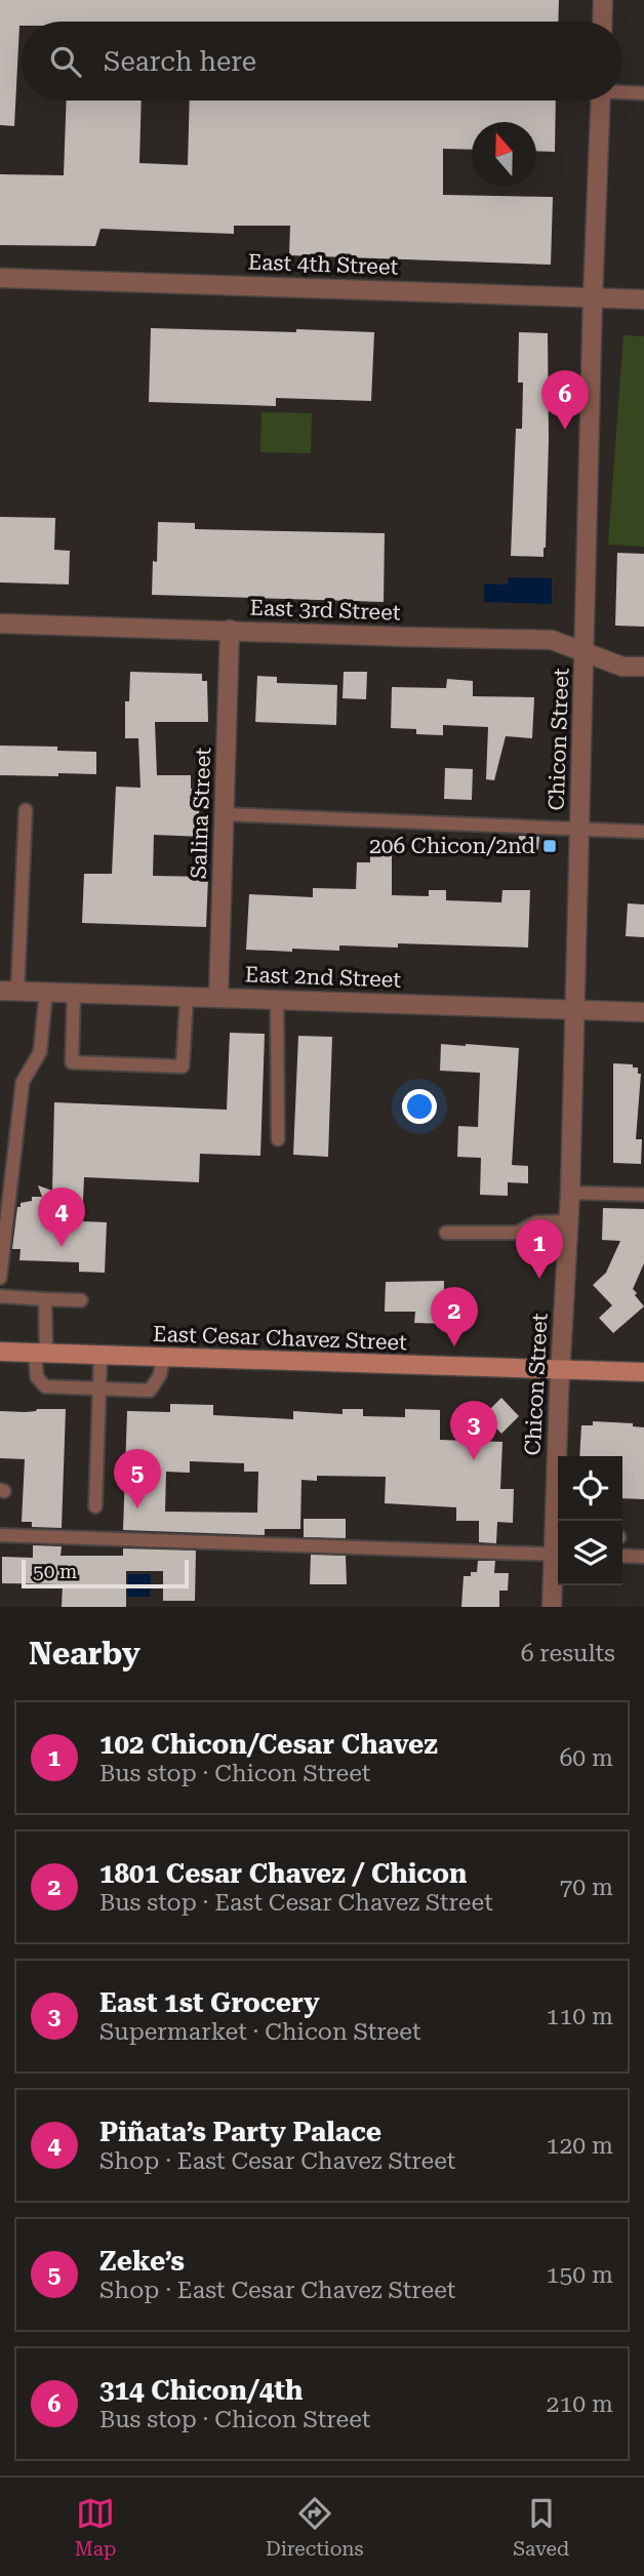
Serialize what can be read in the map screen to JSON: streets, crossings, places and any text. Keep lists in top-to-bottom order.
{
  "streets": {
    "main road": ["East Cesar Chavez Street"],
    "street": [
      "East 4th Street",
      "East 3rd Street",
      "Chicon Street",
      "Salina Street",
      "East 2nd Street"
    ]
  },
  "crossings": [
    ["East 4th Street", "Chicon Street"],
    ["East 3rd Street", "Chicon Street"],
    ["East 3rd Street", "Salina Street"],
    ["Chicon Street", "East 2nd Street"],
    ["Chicon Street", "East Cesar Chavez Street"],
    ["Salina Street", "East 2nd Street"]
  ],
  "places": {
    "transit": ["206 Chicon/2nd"]
  },
  "scale_bar": "50 m",
  "north": "top",
  "page": {
    "search": "Search here",
    "pins": [
      "6",
      "4",
      "1",
      "2",
      "3",
      "5"
    ],
    "scale": "50 m",
    "heading": ["Nearby", "6 results"],
    "list": [
      {
        "mark": "1",
        "name": "102 Chicon/Cesar Chavez",
        "note": "Bus stop · Chicon Street",
        "value": "60 m"
      },
      {
        "mark": "2",
        "name": "1801 Cesar Chavez / Chicon",
        "note": "Bus stop · East Cesar Chavez Street",
        "value": "70 m"
      },
      {
        "mark": "3",
        "name": "East 1st Grocery",
        "note": "Supermarket · Chicon Street",
        "value": "110 m"
      },
      {
        "mark": "4",
        "name": "Piñata’s Party Palace",
        "note": "Shop · East Cesar Chavez Street",
        "value": "120 m"
      },
      {
        "mark": "5",
        "name": "Zeke’s",
        "note": "Shop · East Cesar Chavez Street",
        "value": "150 m"
      },
      {
        "mark": "6",
        "name": "314 Chicon/4th",
        "note": "Bus stop · Chicon Street",
        "value": "210 m"
      }
    ],
    "nav": ["Map", "Directions", "Saved"]
  }
}
